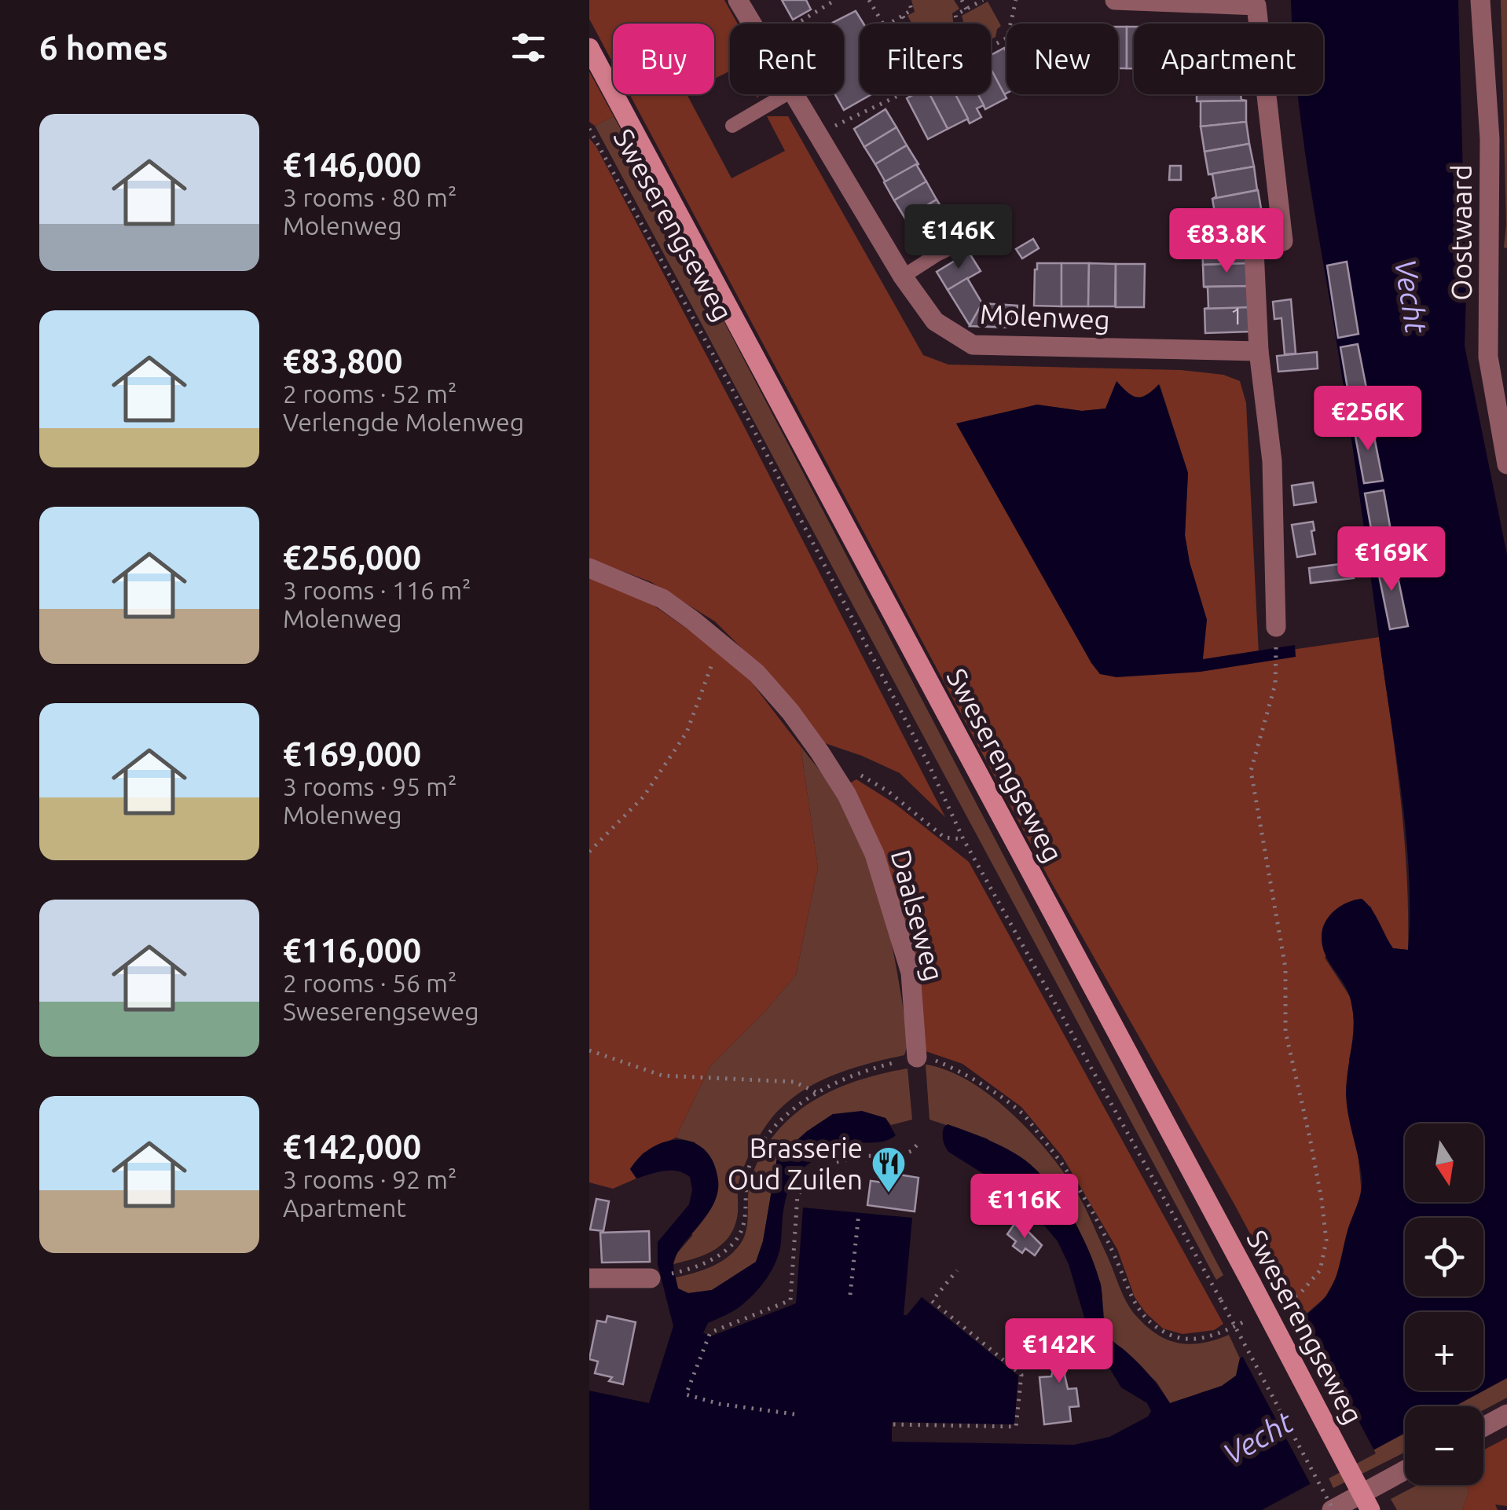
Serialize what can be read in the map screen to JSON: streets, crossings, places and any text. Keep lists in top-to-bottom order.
{
  "streets": {
    "main road": ["Sweserengseweg"],
    "street": ["Oostwaard", "Molenweg", "Daalseweg"]
  },
  "water": ["Vecht"],
  "places": {
    "restaurant": ["Brasserie Oud Zuilen"]
  },
  "house_numbers": ["1"],
  "north": "bottom",
  "page": {
    "heading": "6 homes",
    "chip": [
      "Buy",
      "Rent",
      "Filters",
      "New",
      "Apartment"
    ],
    "list": [
      {
        "name": "€146,000",
        "note": "3 rooms · 80 m² · Molenweg"
      },
      {
        "name": "€83,800",
        "note": "2 rooms · 52 m² · Verlengde Molenweg"
      },
      {
        "name": "€256,000",
        "note": "3 rooms · 116 m² · Molenweg"
      },
      {
        "name": "€169,000",
        "note": "3 rooms · 95 m² · Molenweg"
      },
      {
        "name": "€116,000",
        "note": "2 rooms · 56 m² · Sweserengseweg"
      },
      {
        "name": "€142,000",
        "note": "3 rooms · 92 m² · Apartment"
      }
    ],
    "price": [
      "€146K",
      "€83.8K",
      "€256K",
      "€169K",
      "€116K",
      "€142K"
    ],
    "map_buttons": ["+", "−"]
  }
}
